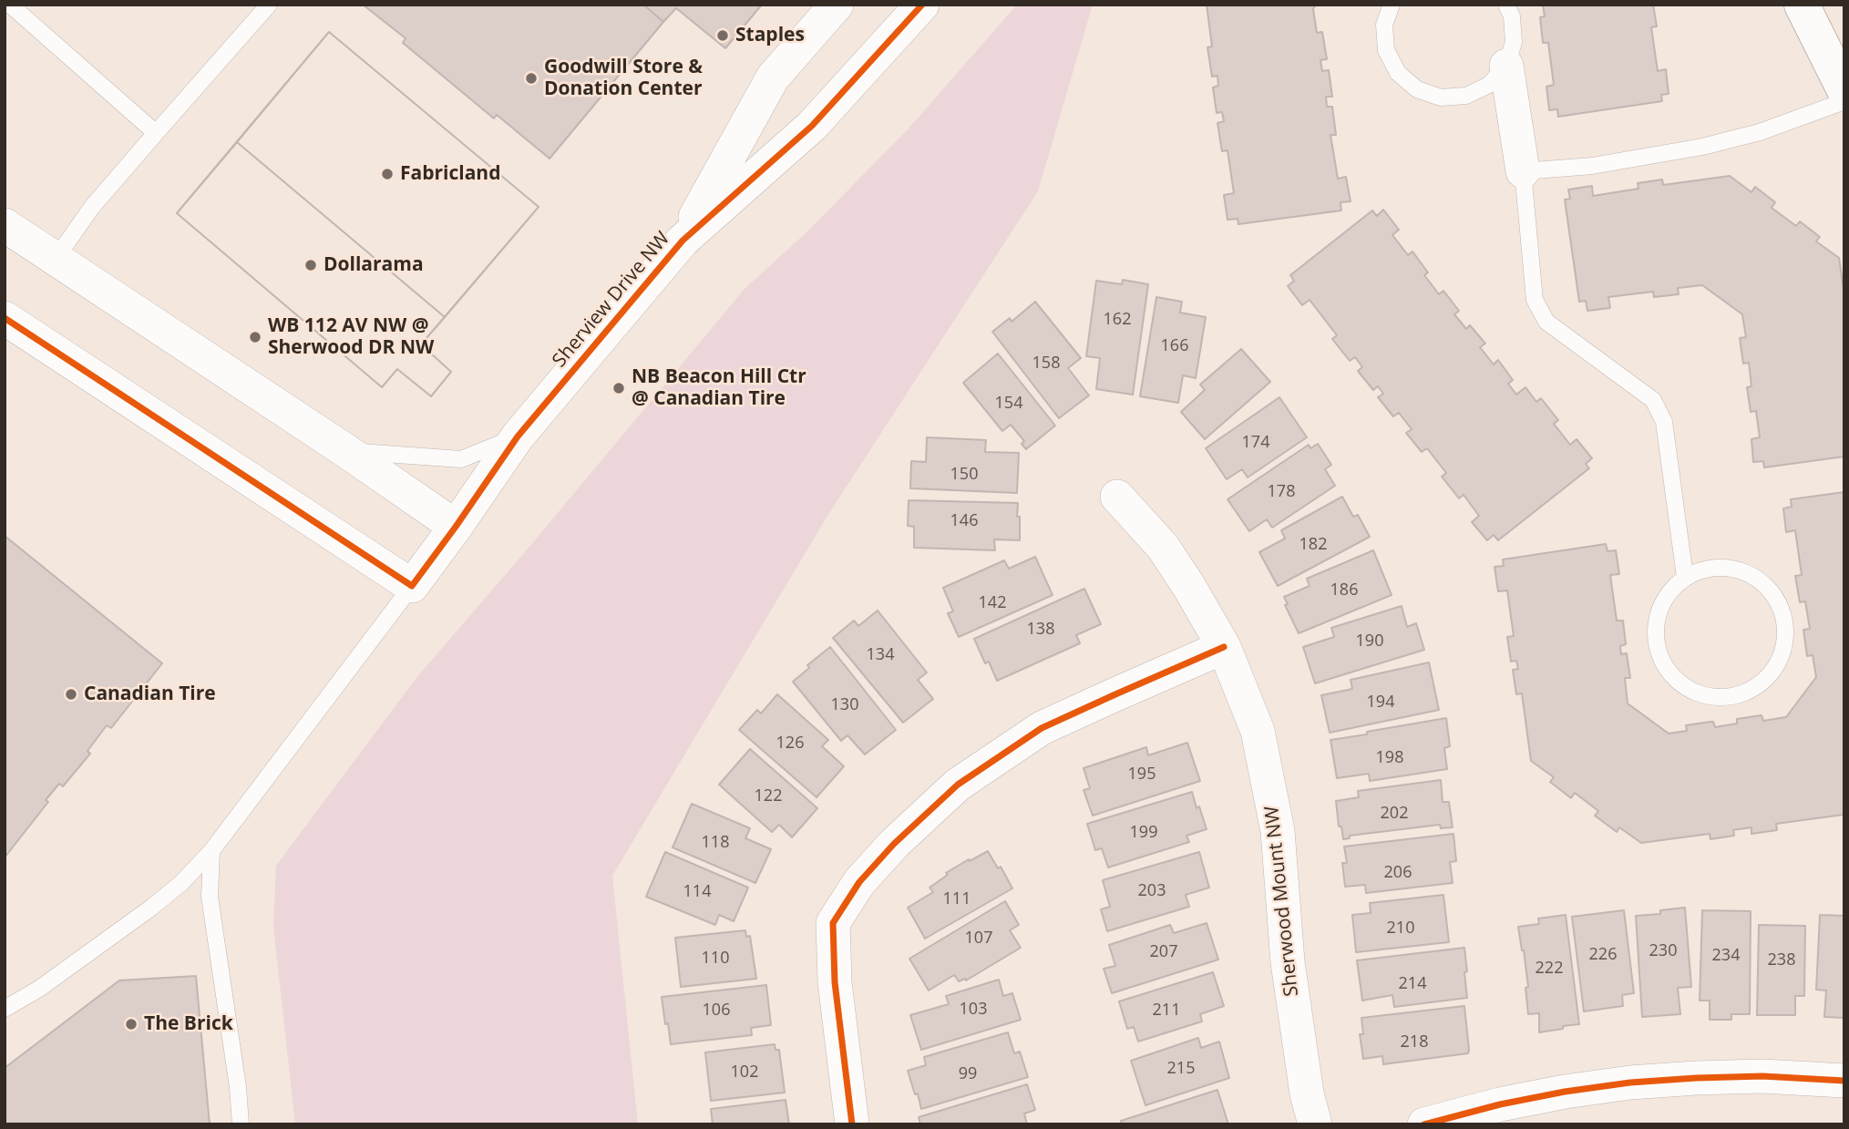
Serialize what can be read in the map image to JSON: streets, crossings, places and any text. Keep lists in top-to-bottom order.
{
  "streets": {
    "street": ["Sherview Drive NW", "Sherwood Mount NW"]
  },
  "places": [
    "Staples",
    "Goodwill Store & Donation Center",
    "Fabricland",
    "Dollarama",
    "WB 112 AV NW @ Sherwood DR NW",
    "NB Beacon Hill Ctr @ Canadian Tire",
    "Canadian Tire",
    "The Brick"
  ],
  "house_numbers": [
    "162",
    "166",
    "158",
    "154",
    "174",
    "150",
    "178",
    "146",
    "182",
    "186",
    "142",
    "138",
    "190",
    "134",
    "194",
    "130",
    "126",
    "198",
    "195",
    "122",
    "202",
    "199",
    "118",
    "206",
    "203",
    "114",
    "111",
    "210",
    "107",
    "230",
    "207",
    "226",
    "234",
    "110",
    "238",
    "222",
    "214",
    "103",
    "106",
    "211",
    "218",
    "215",
    "102",
    "99"
  ]
}
